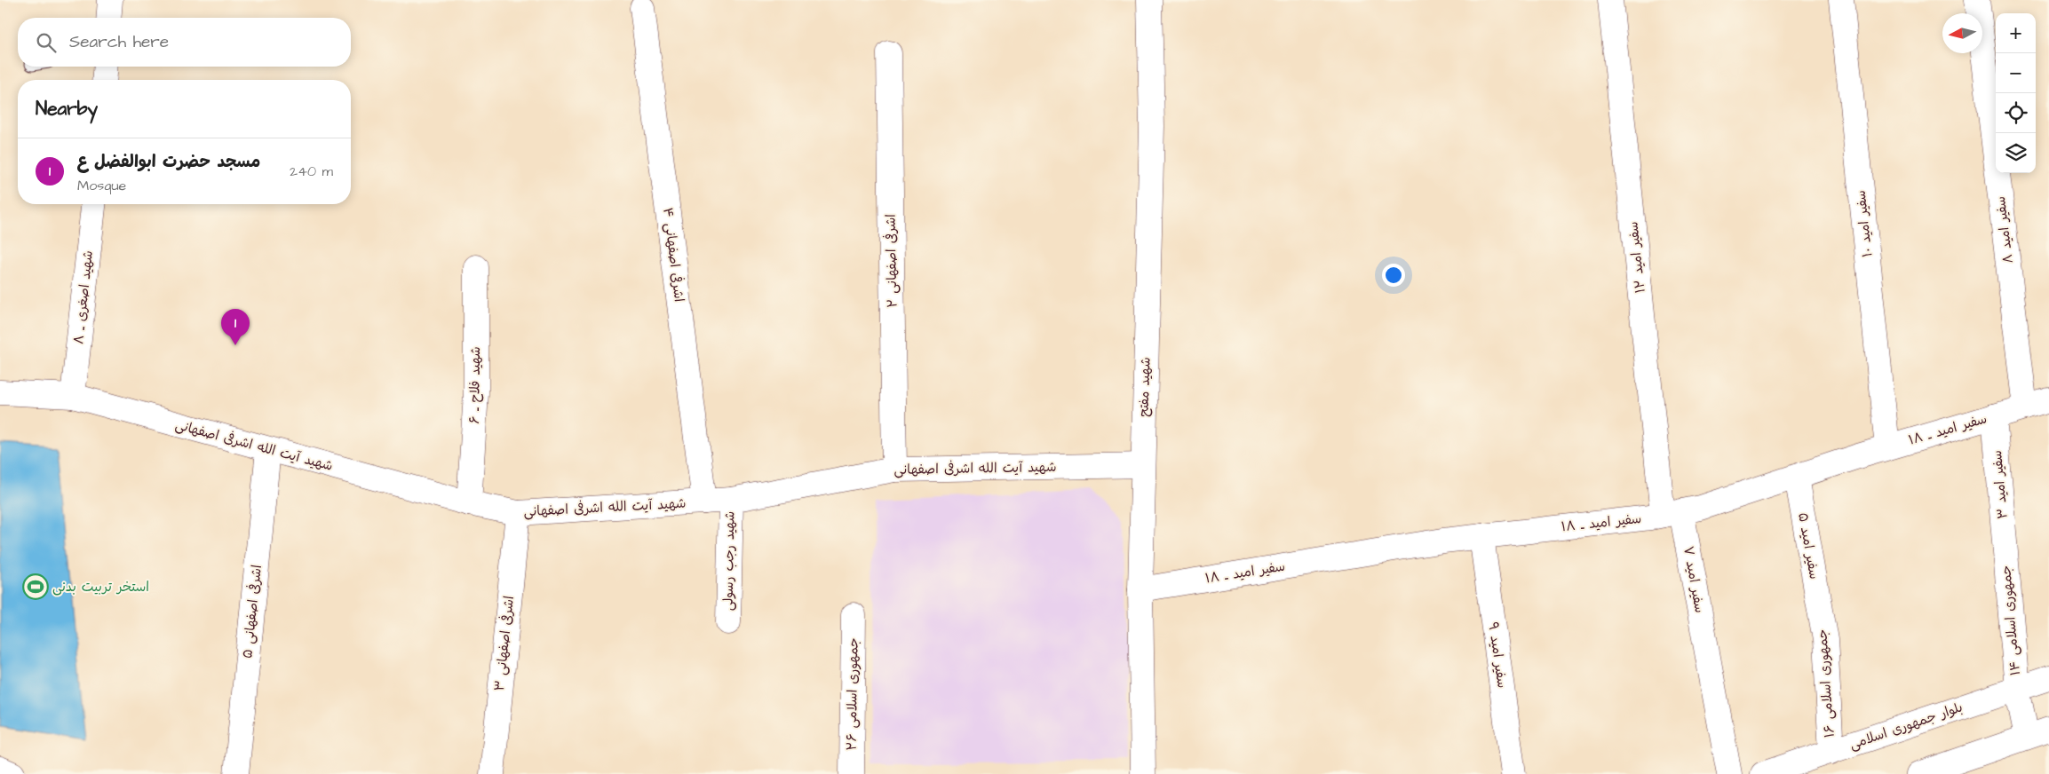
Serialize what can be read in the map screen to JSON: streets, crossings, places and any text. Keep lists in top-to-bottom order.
{
  "streets": {
    "street": [
      "سفیر امید ۱۰",
      "سفیر امید ۸",
      "اشرفی اصفهانی ۴",
      "سفیر امید ۱۲",
      "اشرفی اصفهانی ۲",
      "شهید اصغری ـ ۸",
      "شهید فلاح ـ ۶",
      "شهید مفتح",
      "سفیر امید ـ ۱۸",
      "شهید آیت الله اشرفی اصفهانی",
      "سفیر امید ۳",
      "سفیر امید ۵",
      "شهید رجب رسولی",
      "سفیر امید ۷",
      "اشرفی اصفهانی ۵",
      "جمهوری اسلامی ۱۴",
      "اشرفی اصفهانی ۳",
      "سفیر امید ۹",
      "جمهوری اسلامی ۱۶",
      "جمهوری اسلامی ۲۶",
      "بلوار جمهوری اسلامی"
    ]
  },
  "crossings": [
    ["سفیر امید ۱۰", "سفیر امید ـ ۱۸"],
    ["سفیر امید ۸", "سفیر امید ـ ۱۸"],
    ["اشرفی اصفهانی ۴", "شهید آیت الله اشرفی اصفهانی"],
    ["سفیر امید ۱۲", "سفیر امید ـ ۱۸"],
    ["سفیر امید ۱۲", "سفیر امید ۷"],
    ["اشرفی اصفهانی ۲", "شهید آیت الله اشرفی اصفهانی"],
    ["شهید اصغری ـ ۸", "شهید آیت الله اشرفی اصفهانی"],
    ["شهید فلاح ـ ۶", "شهید آیت الله اشرفی اصفهانی"],
    ["شهید مفتح", "سفیر امید ـ ۱۸"],
    ["شهید مفتح", "شهید آیت الله اشرفی اصفهانی"],
    ["سفیر امید ـ ۱۸", "سفیر امید ۳"],
    ["سفیر امید ـ ۱۸", "سفیر امید ۵"],
    ["سفیر امید ـ ۱۸", "سفیر امید ۷"],
    ["سفیر امید ـ ۱۸", "سفیر امید ۹"],
    ["شهید آیت الله اشرفی اصفهانی", "شهید رجب رسولی"],
    ["شهید آیت الله اشرفی اصفهانی", "اشرفی اصفهانی ۵"],
    ["شهید آیت الله اشرفی اصفهانی", "اشرفی اصفهانی ۳"],
    ["سفیر امید ۳", "جمهوری اسلامی ۱۴"],
    ["سفیر امید ۵", "جمهوری اسلامی ۱۶"],
    ["جمهوری اسلامی ۱۴", "بلوار جمهوری اسلامی"],
    ["جمهوری اسلامی ۱۶", "بلوار جمهوری اسلامی"]
  ],
  "places": {
    "sports": ["استخر تربیت بدنی"]
  },
  "north": "left",
  "page": {
    "map_buttons": ["+", "−"],
    "search": "Search here",
    "heading": "Nearby",
    "list": [
      {
        "mark": "1",
        "name": "مسجد حضرت ابوالفضل ع",
        "note": "Mosque",
        "value": "240 m"
      }
    ],
    "pins": "1"
  }
}
